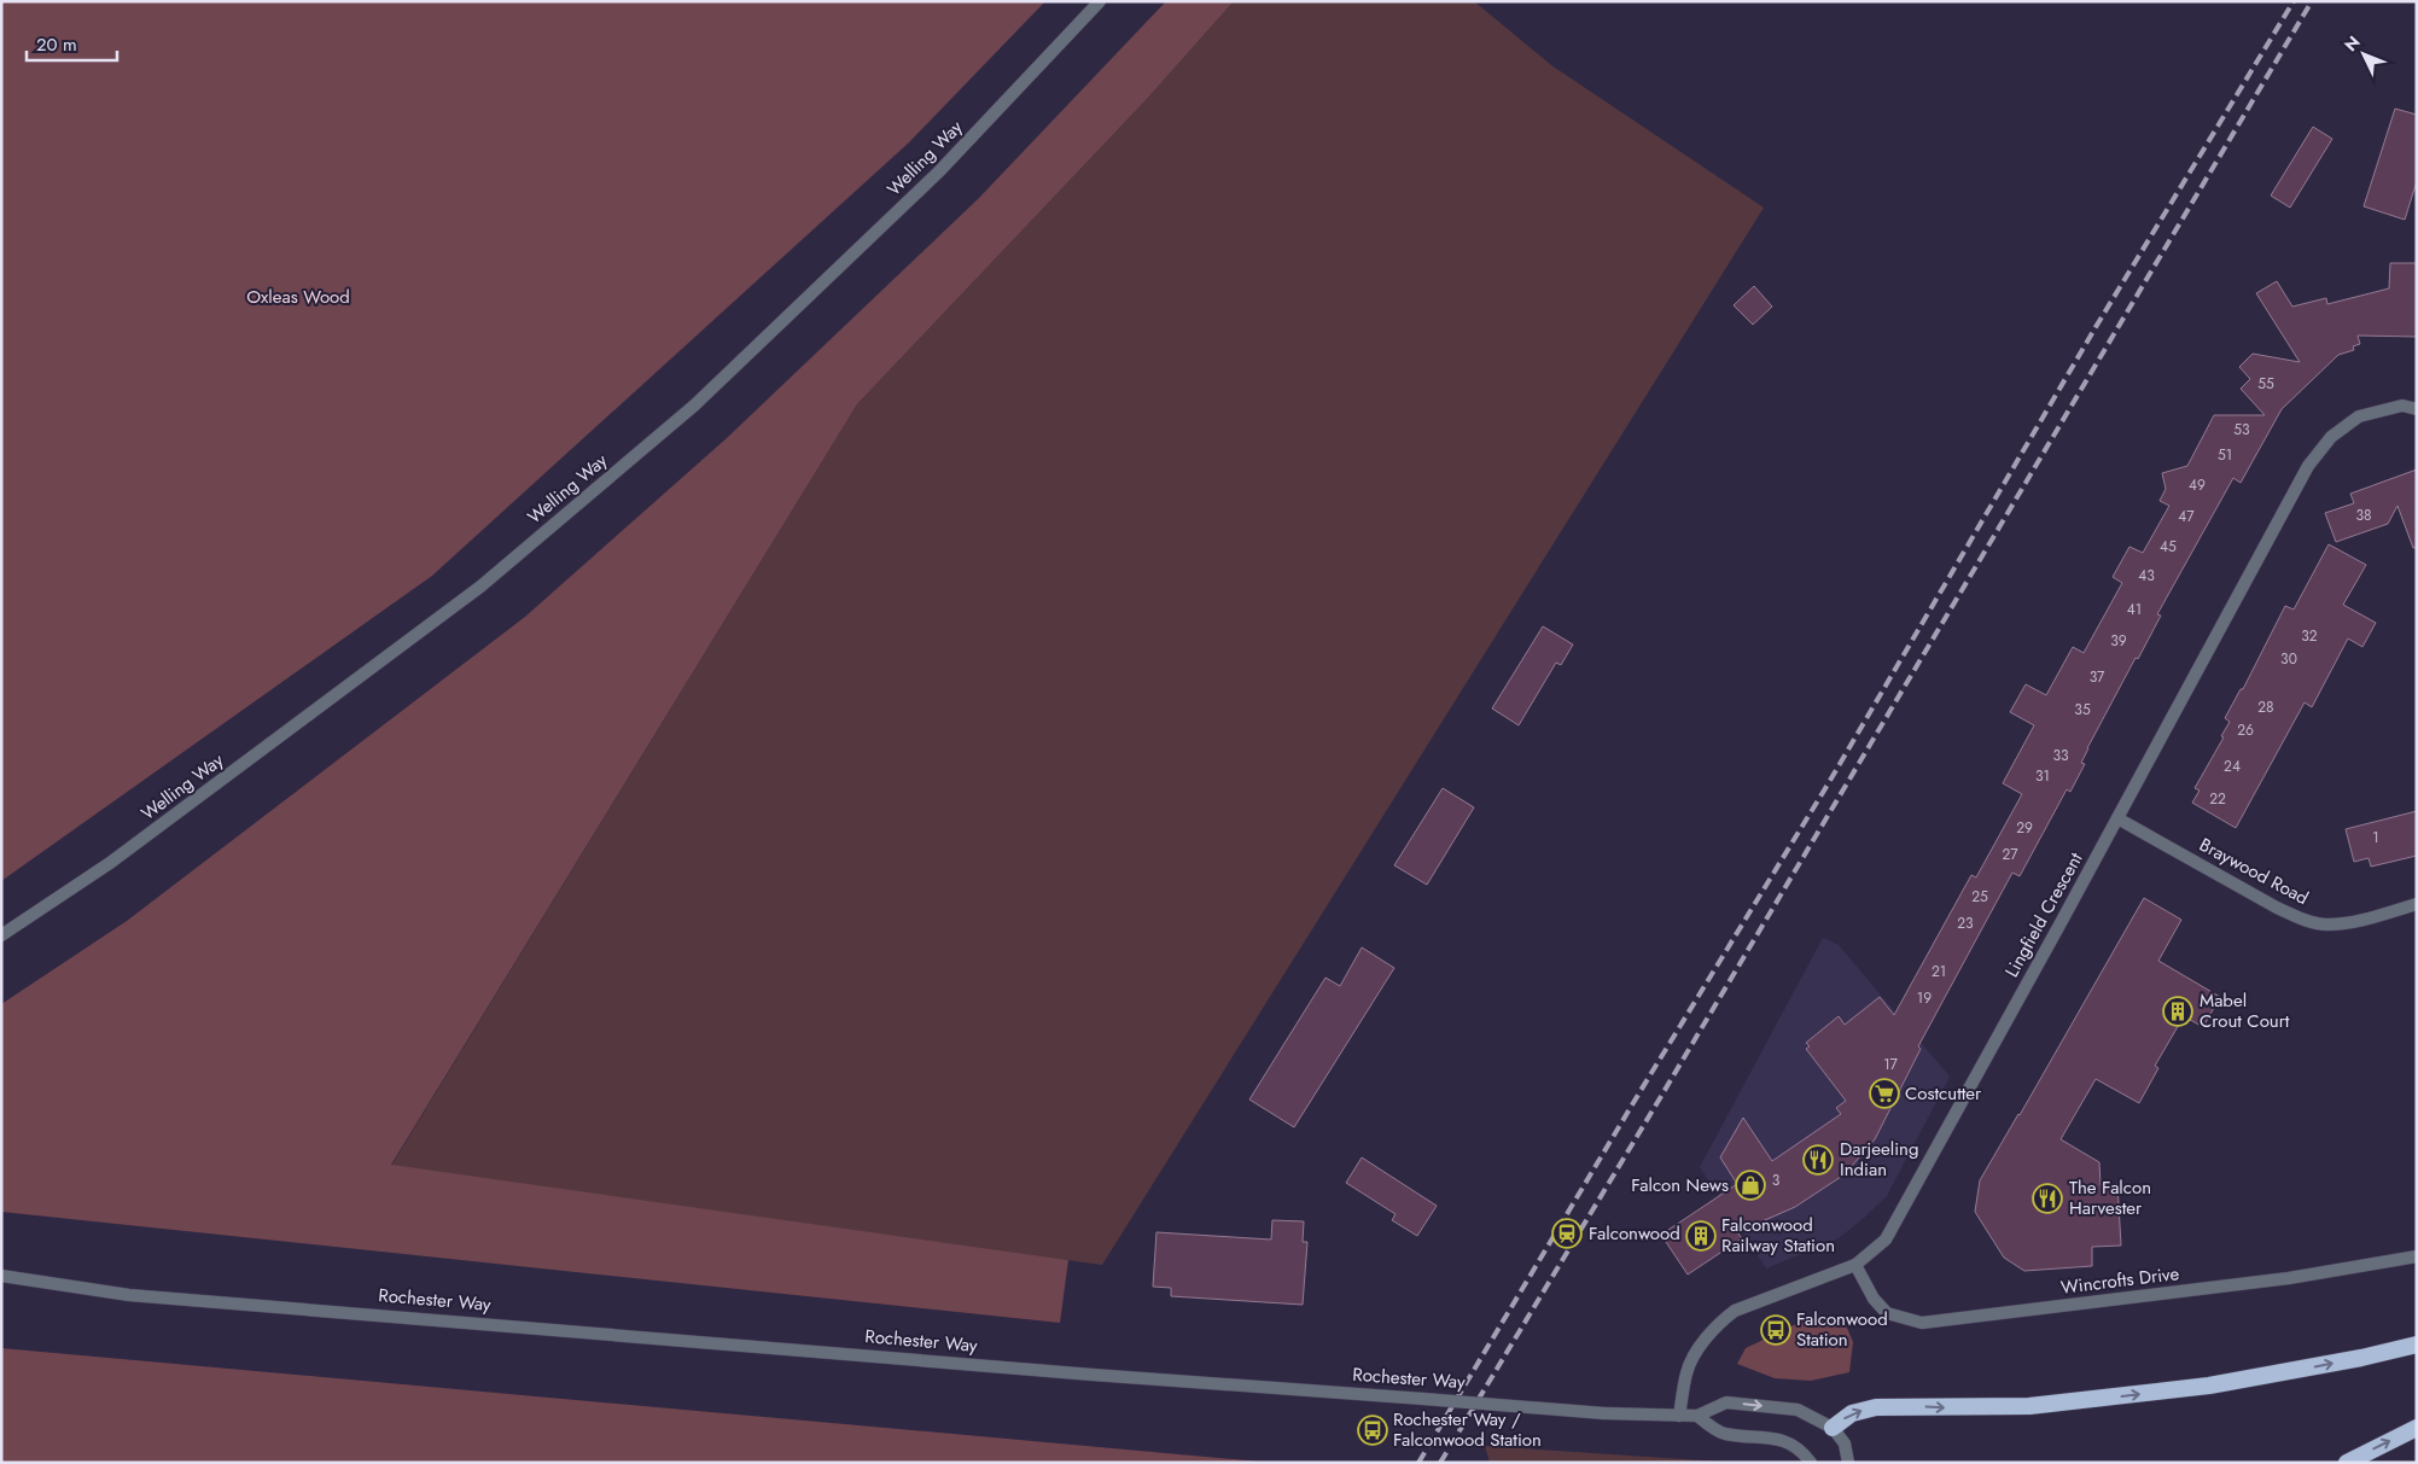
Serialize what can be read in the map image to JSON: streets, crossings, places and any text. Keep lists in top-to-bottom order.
{
  "streets": {
    "street": [
      "Welling Way",
      "Braywood Road",
      "Lingfield Crescent",
      "Wincrofts Drive",
      "Rochester Way"
    ]
  },
  "crossings": [
    ["Braywood Road", "Lingfield Crescent"],
    ["Lingfield Crescent", "Wincrofts Drive"],
    ["Lingfield Crescent", "Rochester Way"]
  ],
  "parks": ["Oxleas Wood"],
  "places": {
    "building": ["Mabel Crout Court", "Falconwood Railway Station"],
    "supermarket": ["Costcutter"],
    "restaurant": ["Darjeeling Indian", "The Falcon Harvester"],
    "shop": ["Falcon News"],
    "station": ["Falconwood"],
    "bus stop": ["Falconwood Station", "Rochester Way / Falconwood Station"]
  },
  "house_numbers": [
    "55",
    "53",
    "51",
    "49",
    "38",
    "47",
    "45",
    "43",
    "41",
    "32",
    "39",
    "30",
    "37",
    "28",
    "35",
    "26",
    "33",
    "24",
    "31",
    "22",
    "29",
    "1",
    "27",
    "25",
    "23",
    "21",
    "19",
    "17",
    "3"
  ],
  "scale_bar": "20 m",
  "north": "top left"
}
